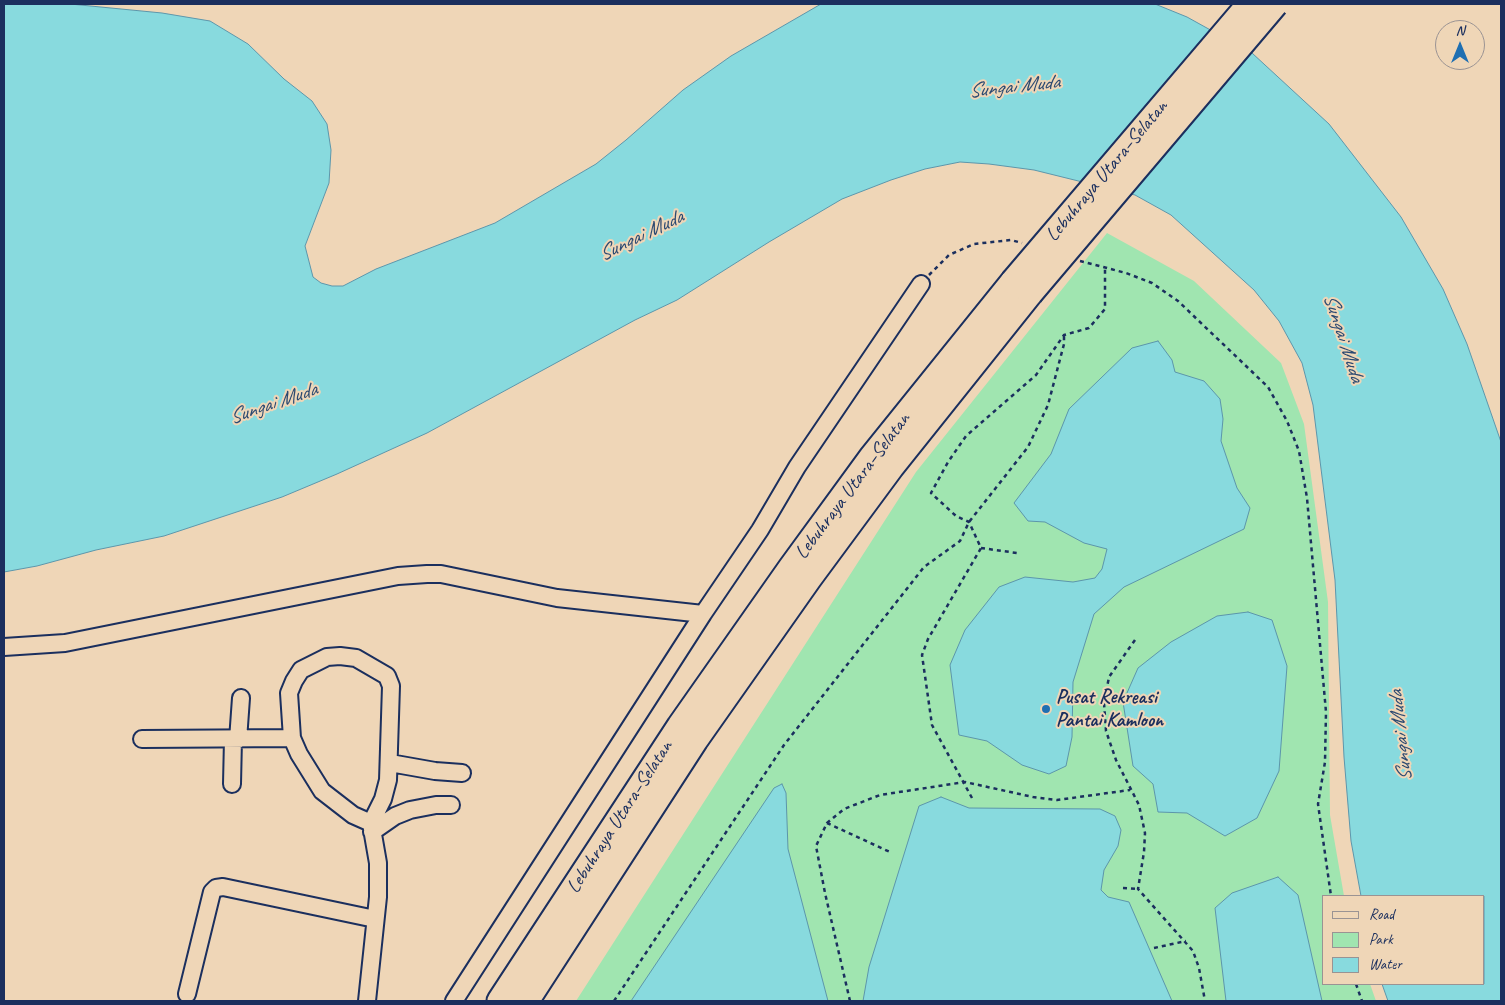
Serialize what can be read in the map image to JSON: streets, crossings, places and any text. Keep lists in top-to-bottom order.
{
  "streets": {
    "highway": ["Lebuhraya Utara–Selatan"]
  },
  "water": ["Sungai Muda"],
  "places": ["Pusat Rekreasi Pantai Kamloon"],
  "legend": ["Road", "Park", "Water"],
  "north": "top"
}
